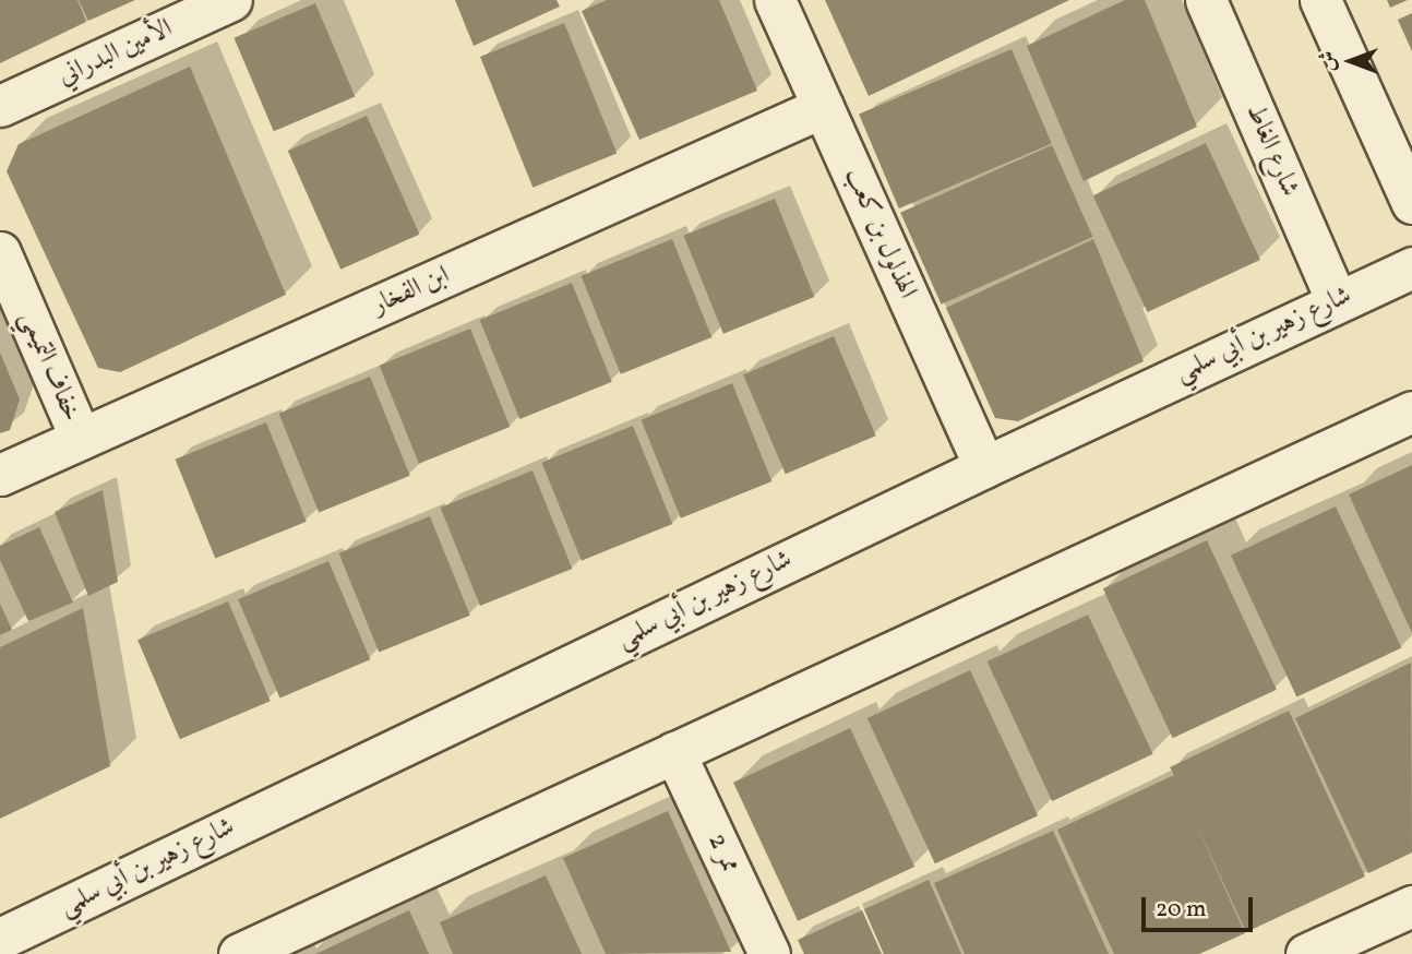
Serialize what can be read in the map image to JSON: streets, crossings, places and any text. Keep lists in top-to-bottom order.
{
  "streets": {
    "street": [
      "الأمين البدراني",
      "شارع الغاط",
      "الهذلول بن كعب",
      "ابن الفخار",
      "شارع زهير بن أبي سلمي",
      "خفاف التميمي",
      "ممر 2"
    ]
  },
  "crossings": [
    ["شارع الغاط", "شارع زهير بن أبي سلمي"],
    ["الهذلول بن كعب", "ابن الفخار"],
    ["الهذلول بن كعب", "شارع زهير بن أبي سلمي"],
    ["ابن الفخار", "خفاف التميمي"]
  ],
  "scale_bar": "20 m",
  "north": "left"
}
